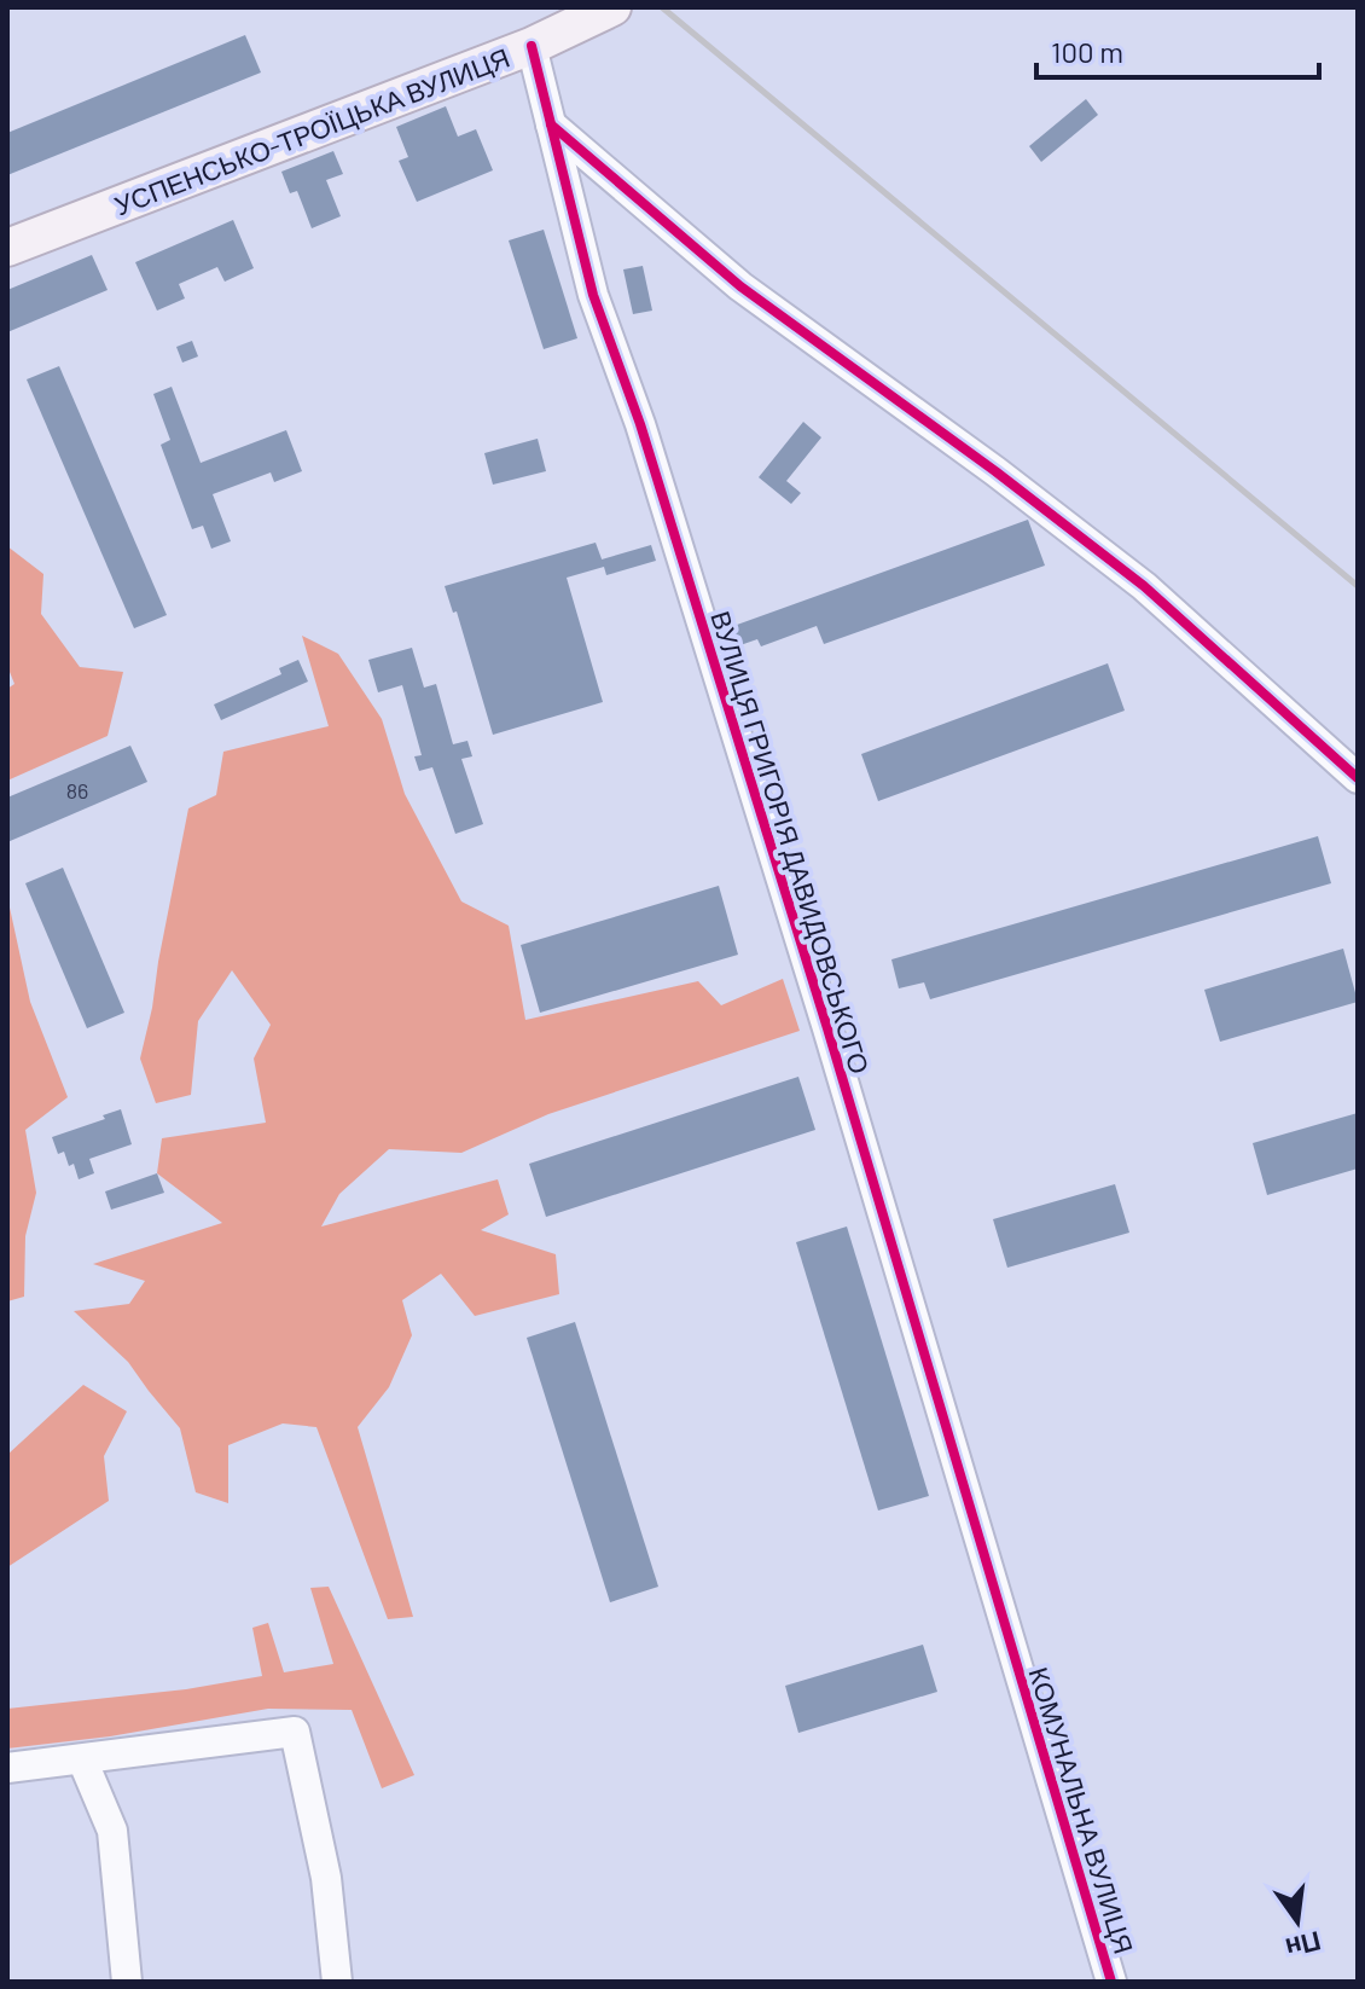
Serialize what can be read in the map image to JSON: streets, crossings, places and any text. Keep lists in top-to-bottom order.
{
  "streets": {
    "main road": ["УСПЕНСЬКО-ТРОЇЦЬКА ВУЛИЦЯ"],
    "street": ["ВУЛИЦЯ ГРИГОРІЯ ДАВИДОВСЬКОГО", "КОМУНАЛЬНА ВУЛИЦЯ"]
  },
  "crossings": [
    ["УСПЕНСЬКО-ТРОЇЦЬКА ВУЛИЦЯ", "ВУЛИЦЯ ГРИГОРІЯ ДАВИДОВСЬКОГО"],
    ["ВУЛИЦЯ ГРИГОРІЯ ДАВИДОВСЬКОГО", "КОМУНАЛЬНА ВУЛИЦЯ"]
  ],
  "house_numbers": ["86"],
  "scale_bar": "100 m",
  "north": "bottom"
}
